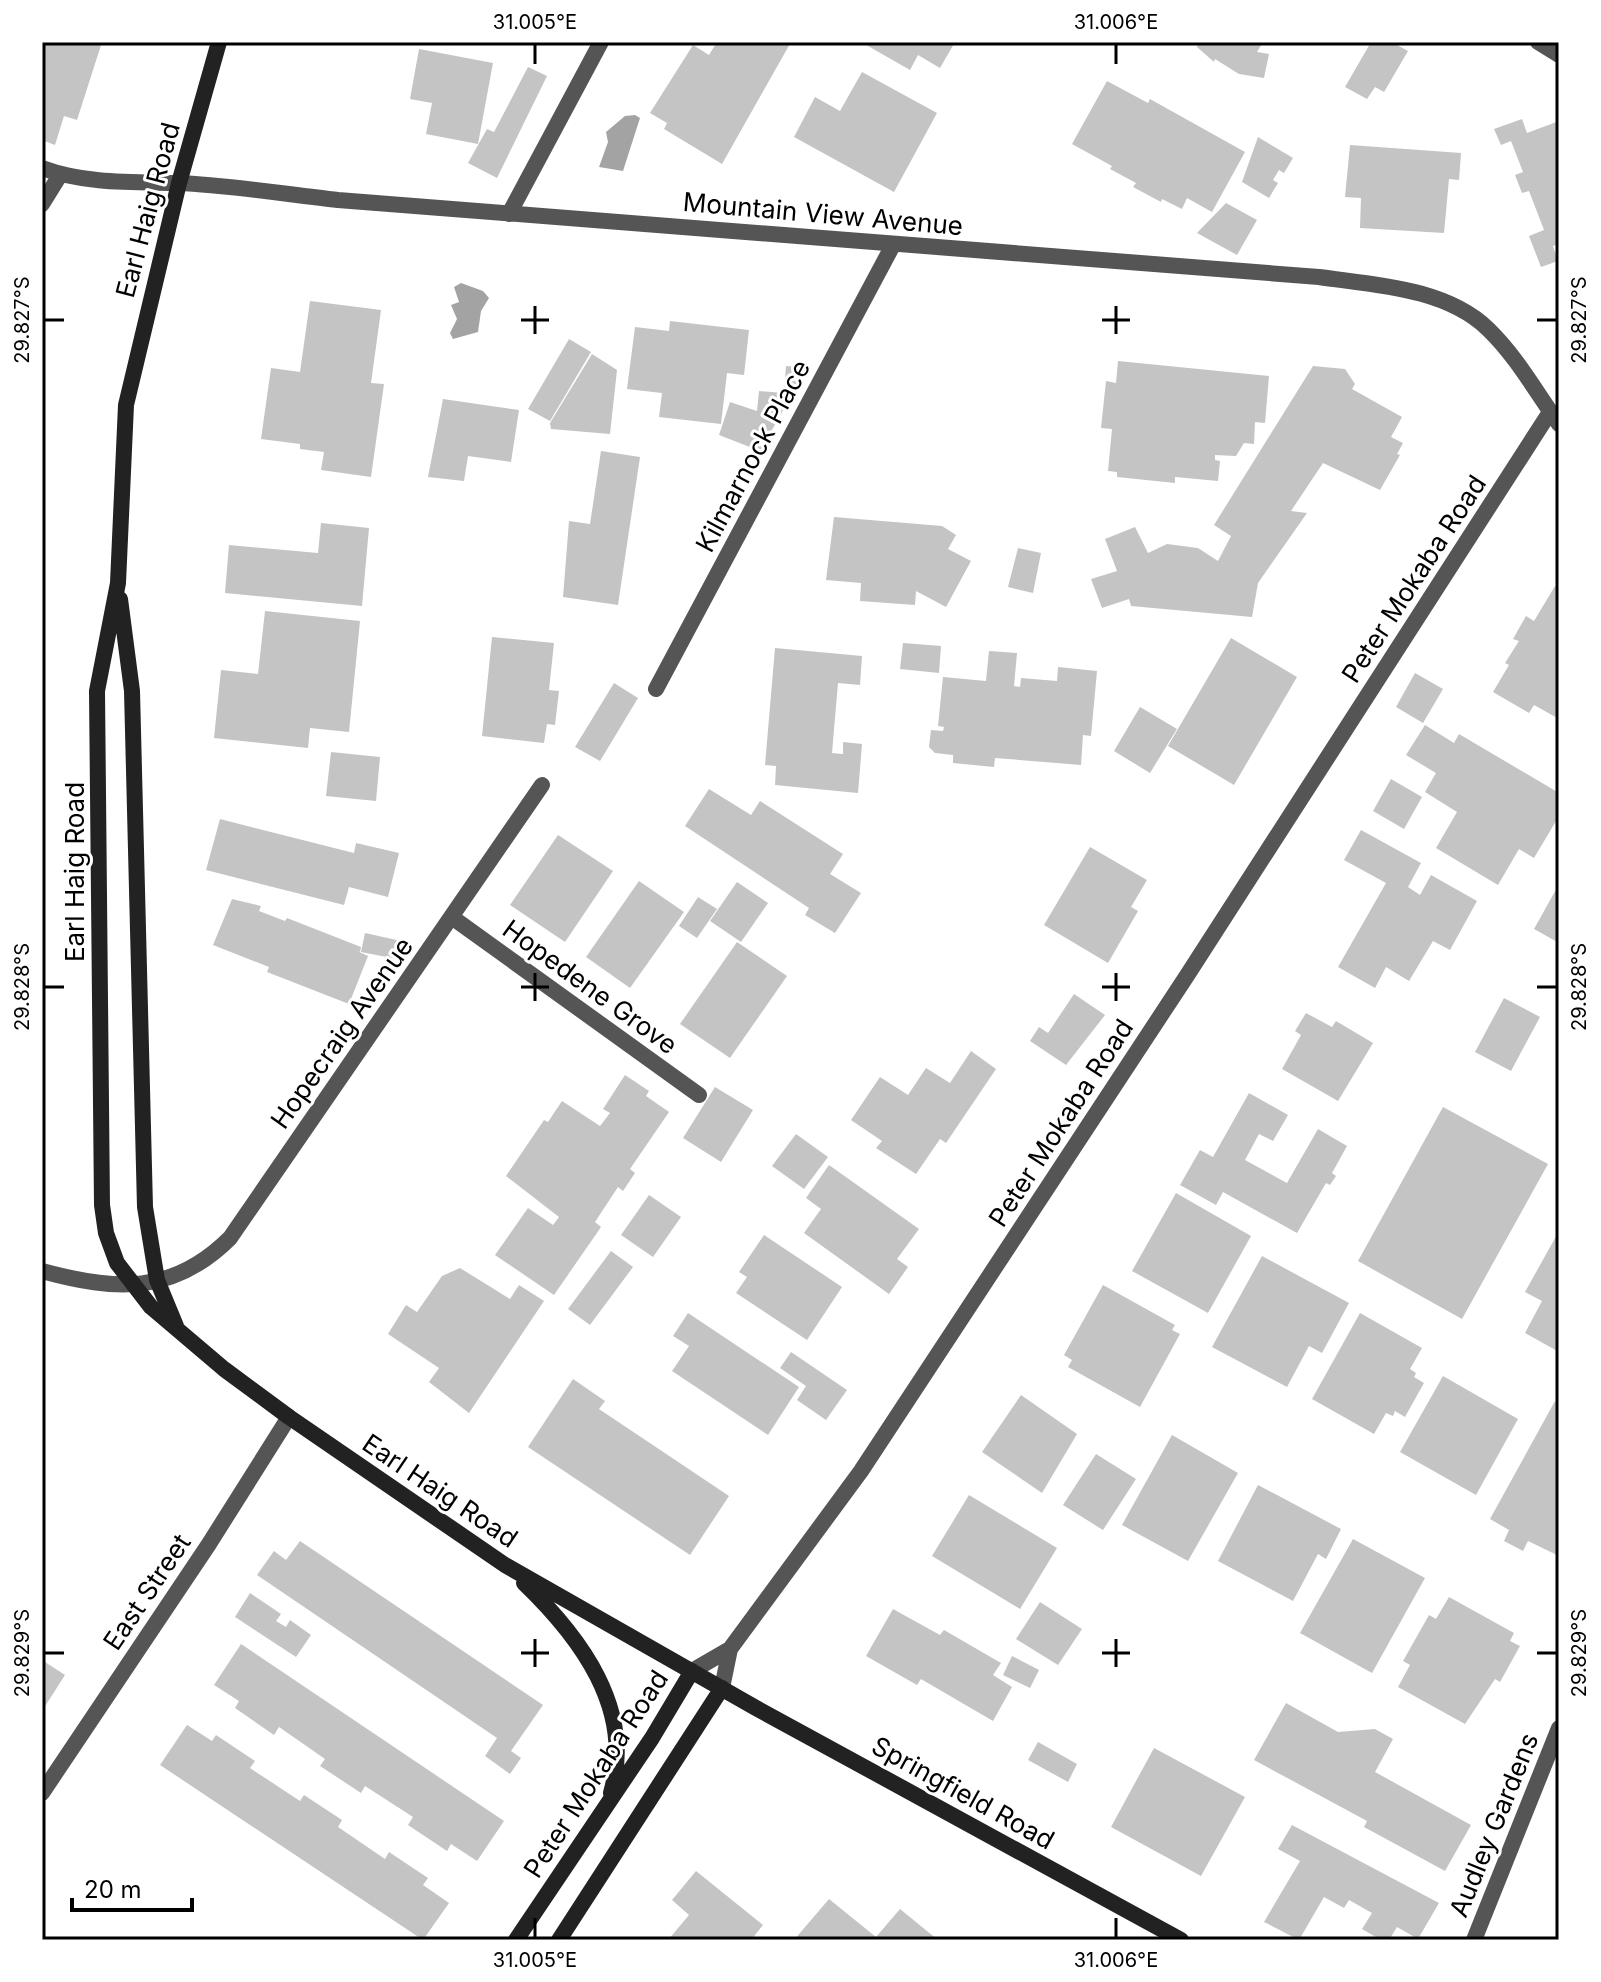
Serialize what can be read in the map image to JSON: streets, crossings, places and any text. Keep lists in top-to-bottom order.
{
  "streets": {
    "street": [
      "Earl Haig Road",
      "Mountain View Avenue",
      "Kilmarnock Place",
      "Peter Mokaba Road",
      "Hopedene Grove",
      "Hopecraig Avenue",
      "East Street",
      "Springfield Road",
      "Audley Gardens"
    ]
  },
  "crossings": [
    ["Earl Haig Road", "Mountain View Avenue"],
    ["Earl Haig Road", "Peter Mokaba Road"],
    ["Earl Haig Road", "Hopecraig Avenue"],
    ["Earl Haig Road", "East Street"],
    ["Earl Haig Road", "Springfield Road"],
    ["Mountain View Avenue", "Kilmarnock Place"],
    ["Mountain View Avenue", "Peter Mokaba Road"],
    ["Peter Mokaba Road", "Springfield Road"],
    ["Hopedene Grove", "Hopecraig Avenue"]
  ],
  "scale_bar": "20 m",
  "coordinates": [
    "31.005°E",
    "31.006°E",
    "29.827°S",
    "29.828°S",
    "29.829°S"
  ]
}
